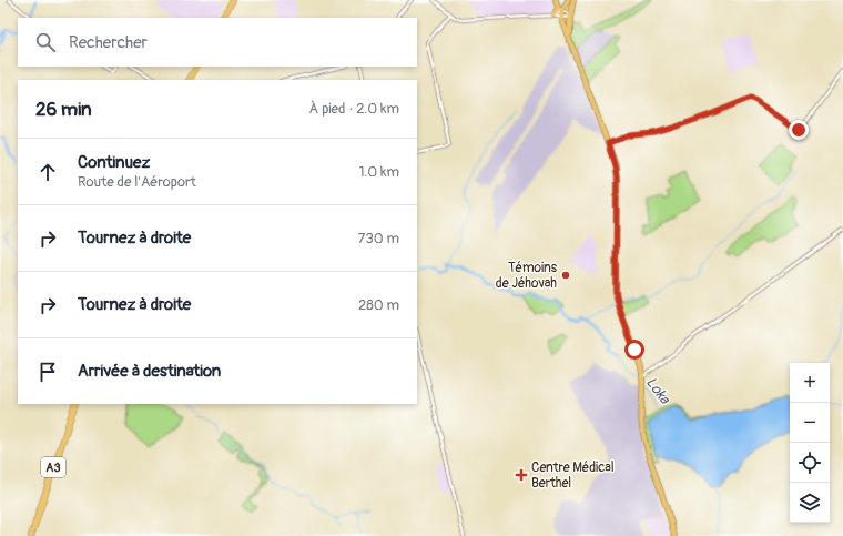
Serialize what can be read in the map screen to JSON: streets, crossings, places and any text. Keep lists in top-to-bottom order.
{
  "streets": {
    "highway": ["A3"]
  },
  "water": ["Loka"],
  "places": {
    "other": ["Témoins de Jéhovah"],
    "health": ["Centre Médical Berthel"]
  },
  "page": {
    "search": "Rechercher",
    "heading": ["26 min", "À pied · 2.0 km"],
    "list": [
      ["Continuez", "Route de l'Aéroport", "1.0 km"],
      ["Tournez à droite", "730 m"],
      ["Tournez à droite", "280 m"],
      "Arrivée à destination"
    ],
    "map_buttons": ["+", "−"]
  }
}
